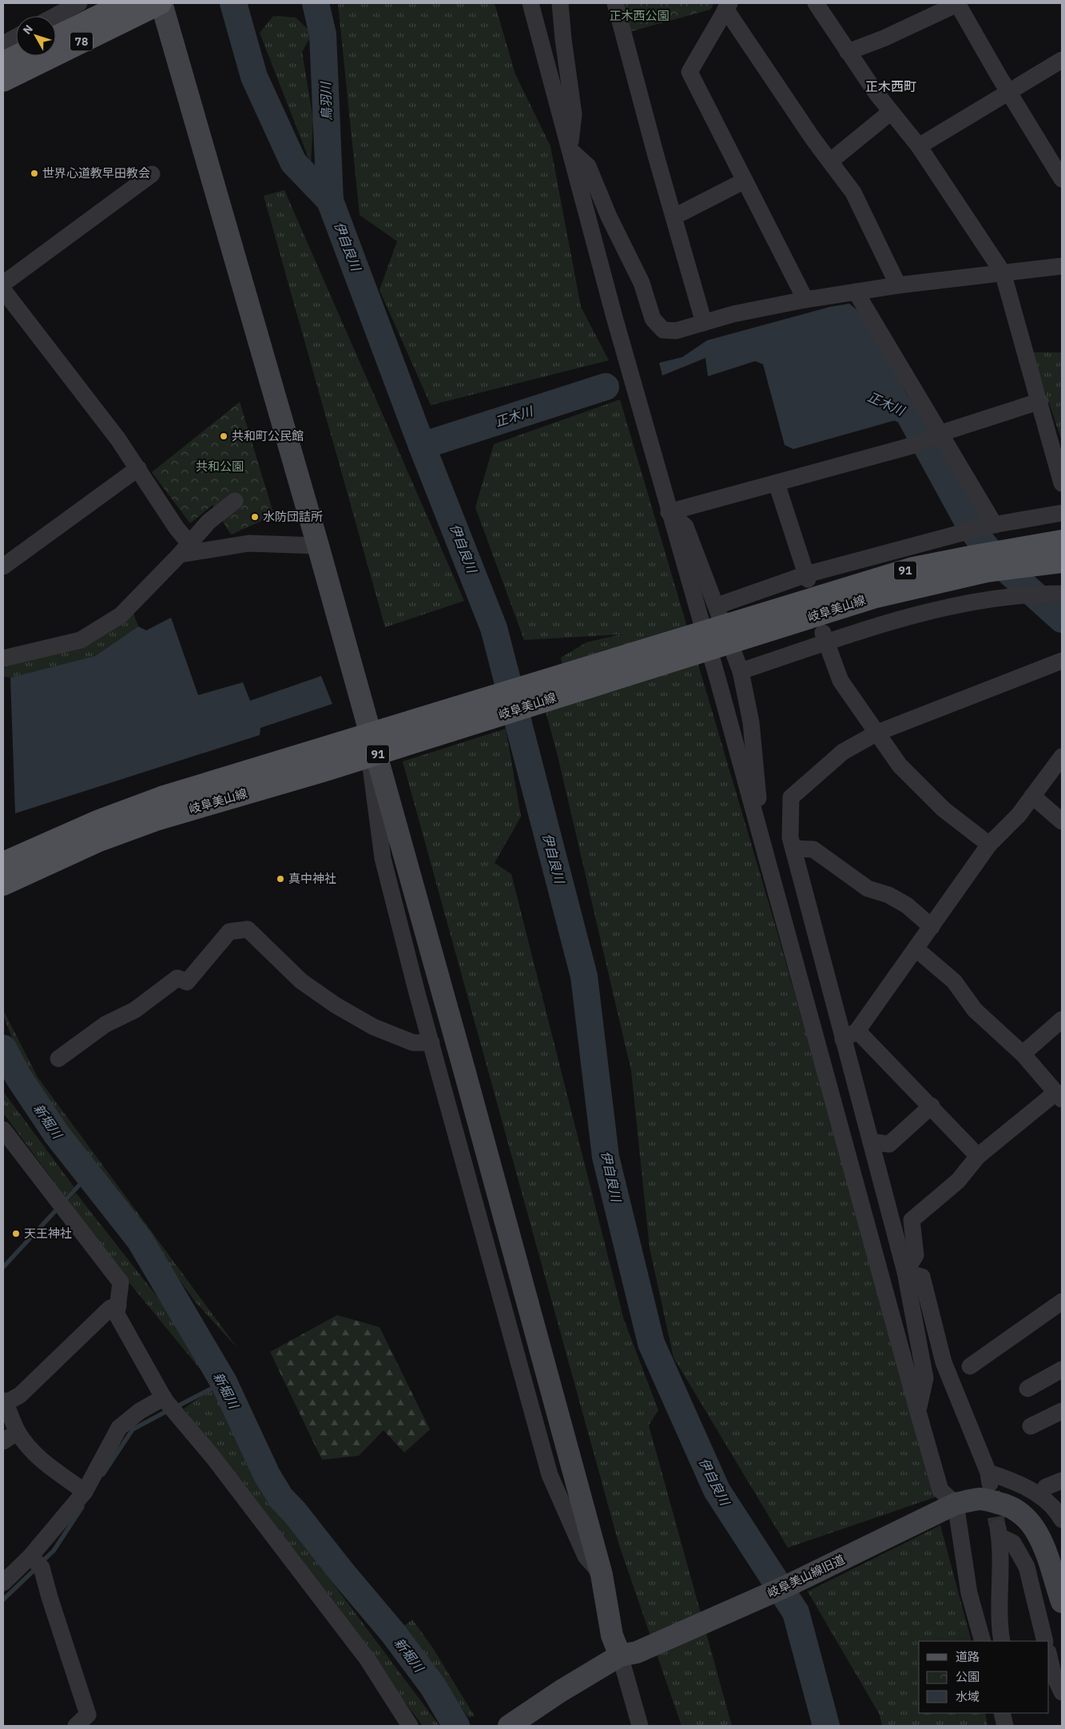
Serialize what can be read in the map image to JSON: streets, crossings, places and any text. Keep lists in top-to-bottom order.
{
  "streets": {
    "main road": ["78", "91", "岐阜美山線"],
    "street": ["岐阜美山線旧道"]
  },
  "districts": ["正木西町"],
  "water": [
    "鳥羽川",
    "伊自良川",
    "正木川",
    "新堀川"
  ],
  "parks": ["正木西公園", "共和公園"],
  "places": [
    "世界心道教早田教会",
    "共和町公民館",
    "水防団詰所",
    "真中神社",
    "天王神社"
  ],
  "legend": ["道路", "公園", "水域"],
  "north": "top left"
}
